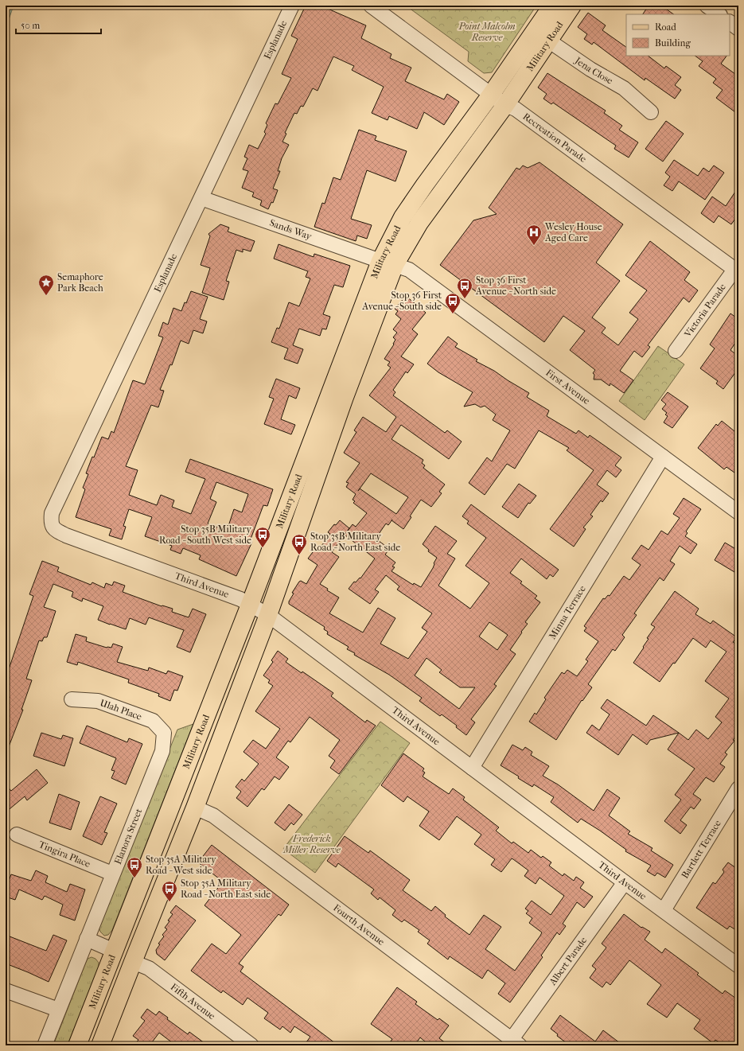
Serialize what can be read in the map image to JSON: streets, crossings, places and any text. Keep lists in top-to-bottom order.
{
  "streets": {
    "main road": ["Military Road"],
    "street": [
      "Esplanade",
      "Jena Close",
      "Recreation Parade",
      "Sands Way",
      "Victoria Parade",
      "First Avenue",
      "Third Avenue",
      "Minna Terrace",
      "Ulah Place",
      "Elanora Street",
      "Bartlett Terrace",
      "Tingira Place",
      "Fourth Avenue",
      "Albert Parade",
      "Fifth Avenue"
    ]
  },
  "crossings": [
    ["Esplanade", "Sands Way"],
    ["Esplanade", "Third Avenue"],
    ["Military Road", "Jena Close"],
    ["Military Road", "Recreation Parade"],
    ["Military Road", "Sands Way"],
    ["Military Road", "First Avenue"],
    ["Military Road", "Third Avenue"],
    ["Military Road", "Fourth Avenue"],
    ["Military Road", "Fifth Avenue"],
    ["Recreation Parade", "Victoria Parade"],
    ["Sands Way", "First Avenue"],
    ["First Avenue", "Minna Terrace"],
    ["Third Avenue", "Minna Terrace"],
    ["Third Avenue", "Bartlett Terrace"],
    ["Third Avenue", "Albert Parade"],
    ["Ulah Place", "Elanora Street"],
    ["Elanora Street", "Tingira Place"],
    ["Fourth Avenue", "Albert Parade"]
  ],
  "parks": ["Point Malcolm Reserve", "Frederick Miller Reserve"],
  "places": {
    "hospital": ["Wesley House Aged Care"],
    "place": ["Semaphore Park Beach"],
    "bus stop": [
      "Stop 36 First Avenue - North side",
      "Stop 36 First Avenue - South side",
      "Stop 35B Military Road - South West side",
      "Stop 35B Military Road - North East side",
      "Stop 35A Military Road - West side",
      "Stop 35A Military Road - North East side"
    ]
  },
  "legend": ["Road", "Building"],
  "scale_bar": "50 m"
}
